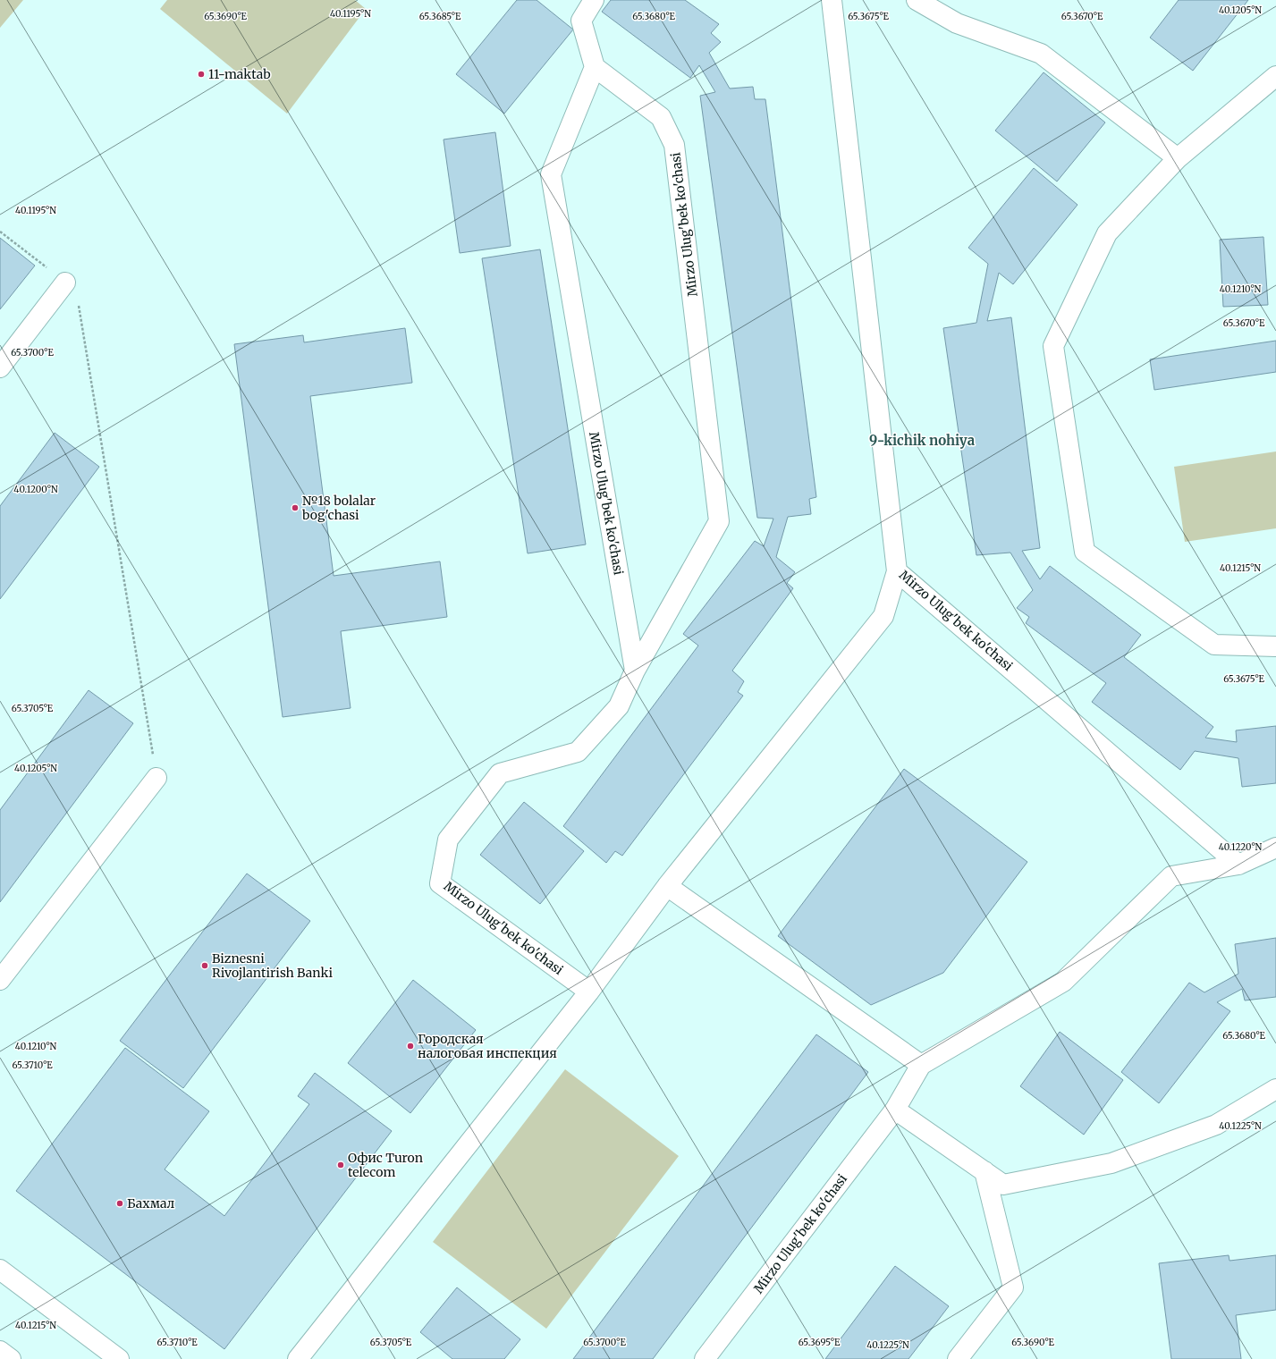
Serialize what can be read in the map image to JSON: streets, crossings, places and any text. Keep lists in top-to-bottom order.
{
  "streets": {
    "street": ["Mirzo Ulug'bek ko'chasi"]
  },
  "districts": ["9-kichik nohiya"],
  "places": [
    "11-maktab",
    "№18 bolalar bog'chasi",
    "Biznesni Rivojlantirish Banki",
    "Городская налоговая инспекция",
    "Офис Turon telecom",
    "Бахмал"
  ],
  "coordinates": [
    "40.1205°N",
    "40.1195°N",
    "65.3690°E",
    "65.3685°E",
    "65.3680°E",
    "65.3675°E",
    "65.3670°E",
    "40.1210°N",
    "65.3700°E",
    "40.1200°N",
    "40.1215°N",
    "65.3705°E",
    "40.1220°N",
    "65.3710°E",
    "40.1225°N",
    "65.3695°E"
  ]
}
